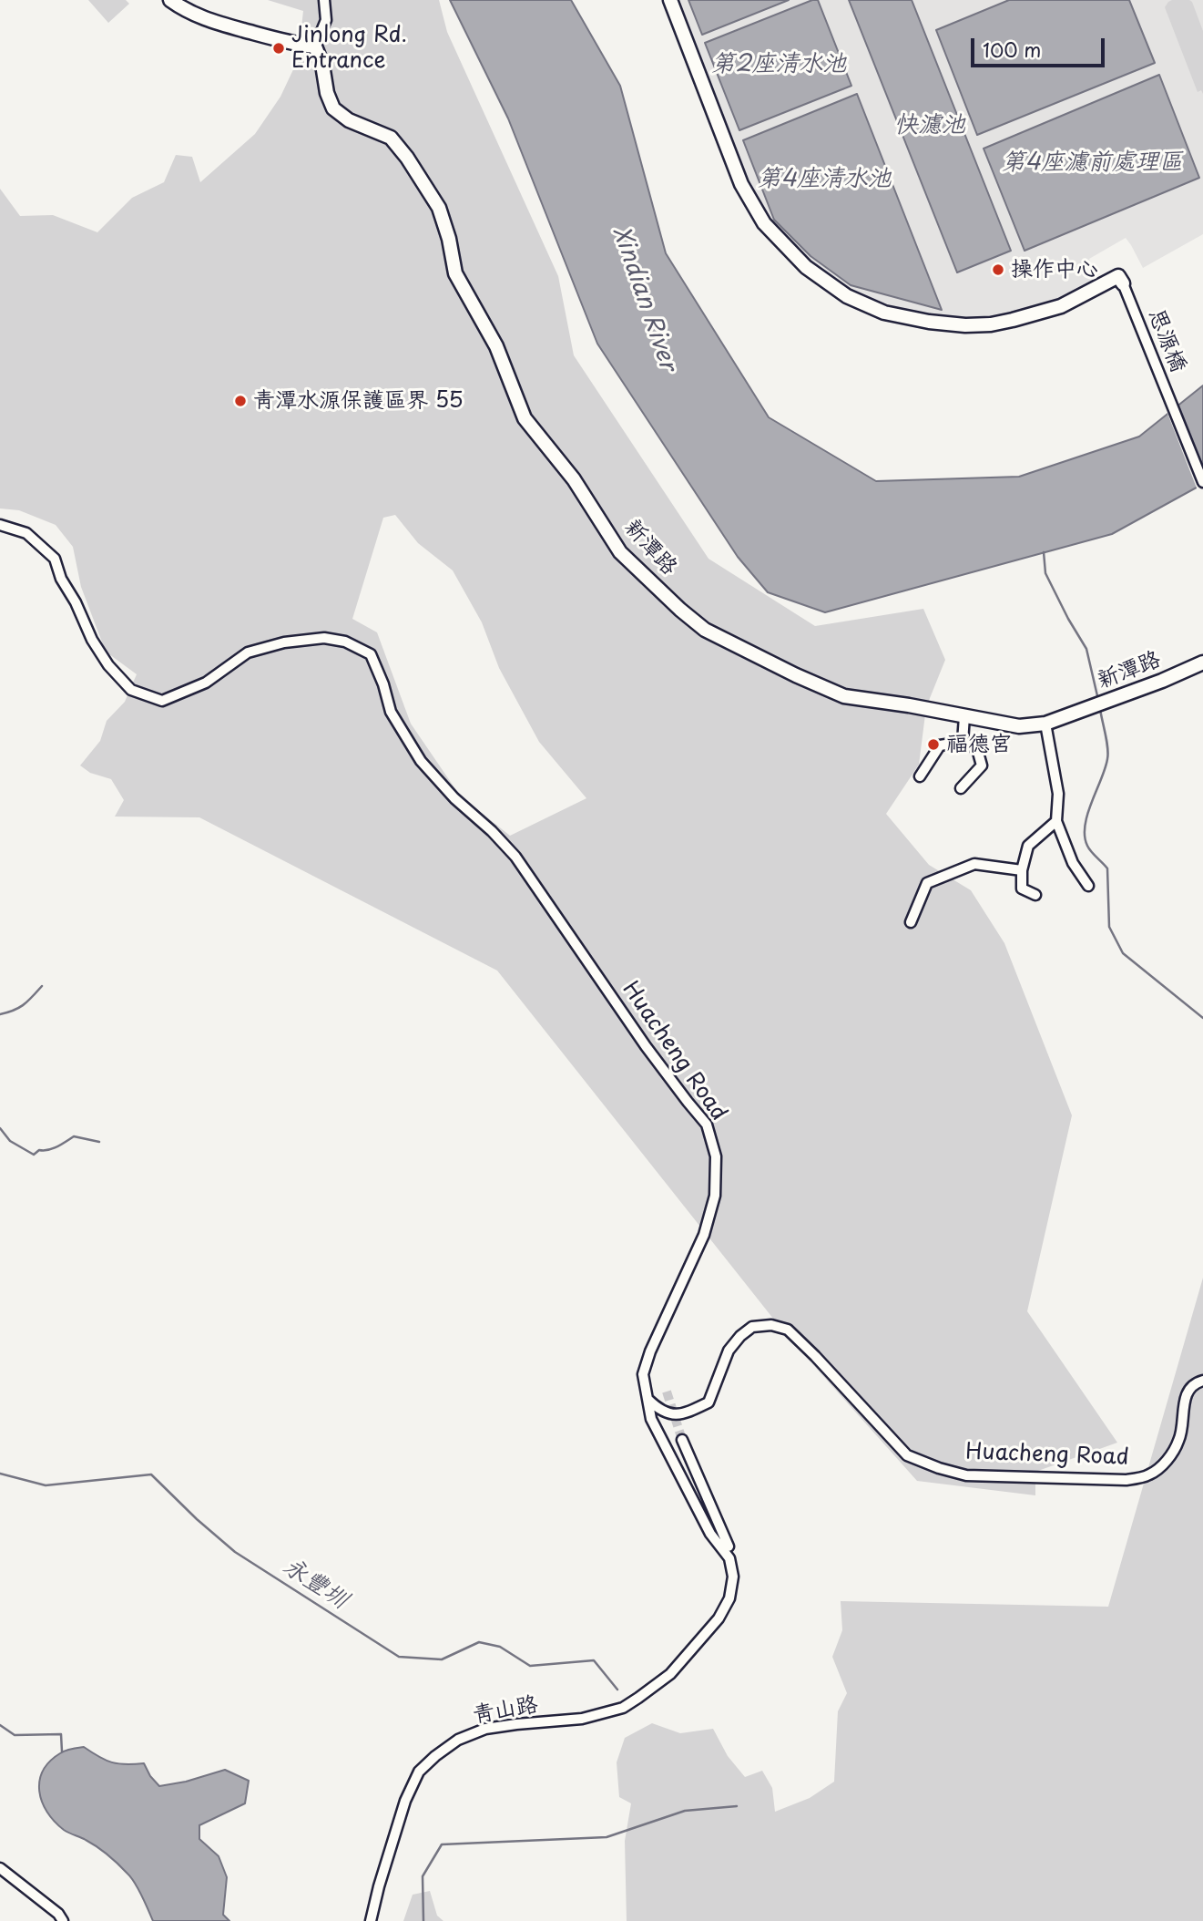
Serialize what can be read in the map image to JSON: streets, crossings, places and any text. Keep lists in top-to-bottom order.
{
  "streets": {
    "street": ["思源橋", "新潭路", "Huacheng Road"]
  },
  "water": [
    "第2座清水池",
    "快濾池",
    "第4座濾前處理區",
    "第4座清水池",
    "Xindian River",
    "永豐圳"
  ],
  "places": [
    "Jinlong Rd. Entrance",
    "操作中心",
    "青潭水源保護區界 55",
    "福德宮"
  ],
  "scale_bar": "100 m"
}
